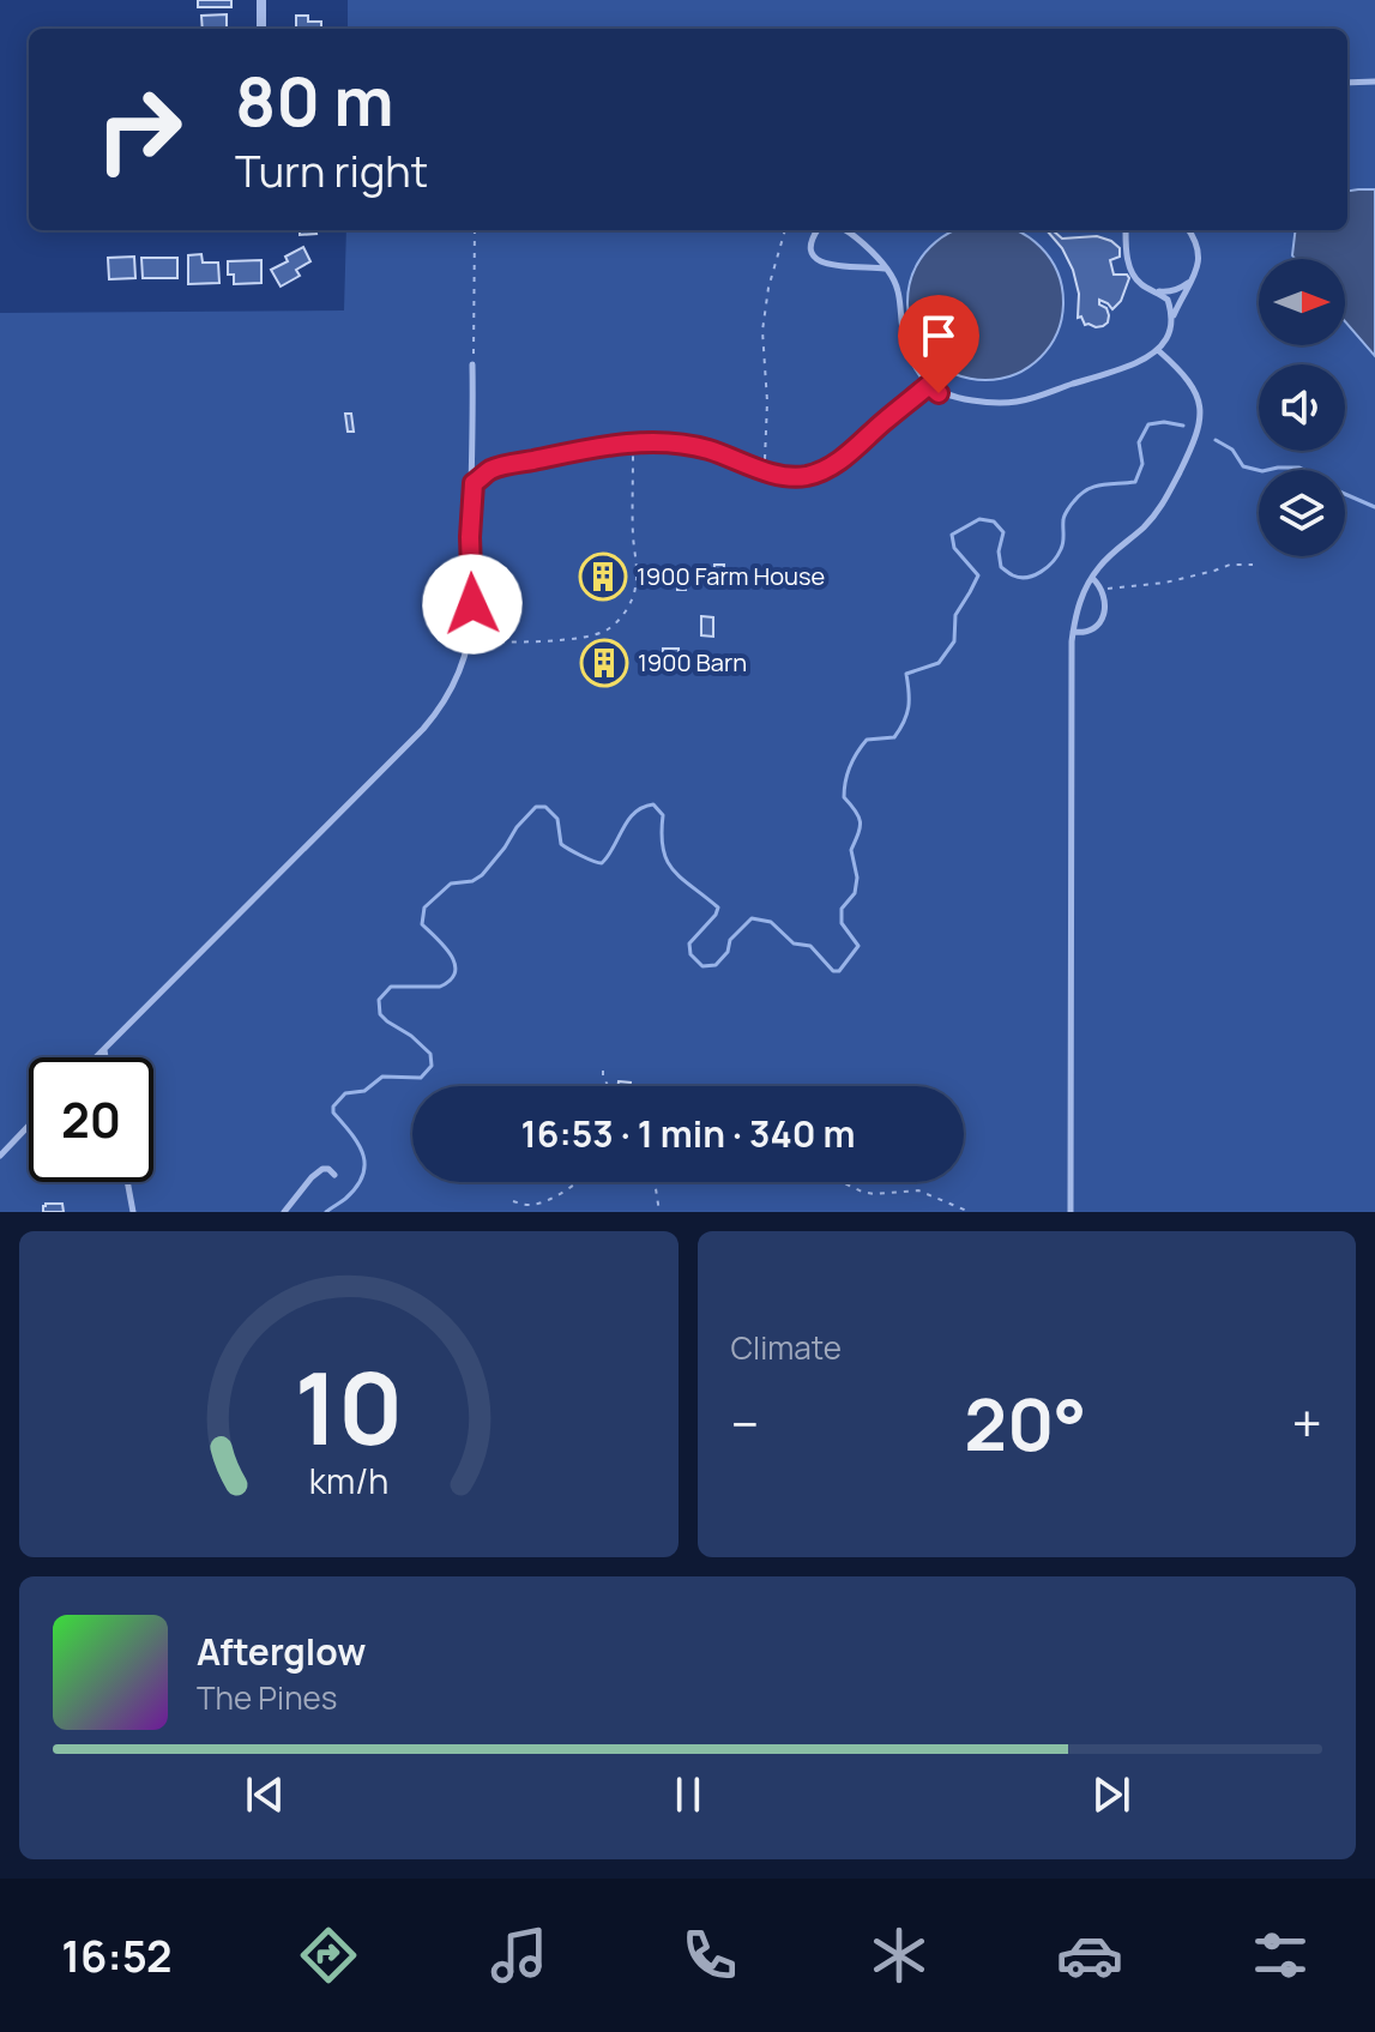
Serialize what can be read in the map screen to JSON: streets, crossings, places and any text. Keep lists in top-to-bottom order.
{
  "places": {
    "building": ["1900 Farm House", "1900 Barn"]
  },
  "north": "right",
  "page": {
    "turn": ["80 m", "Turn right"],
    "limit": "20",
    "trip": "16:53 · 1 min · 340 m",
    "tile": "Climate",
    "heat": ["−", "20°", "+"],
    "song": ["Afterglow", "The Pines"],
    "tabs": "16:52",
    "gauge": ["10", "km/h"]
  }
}
